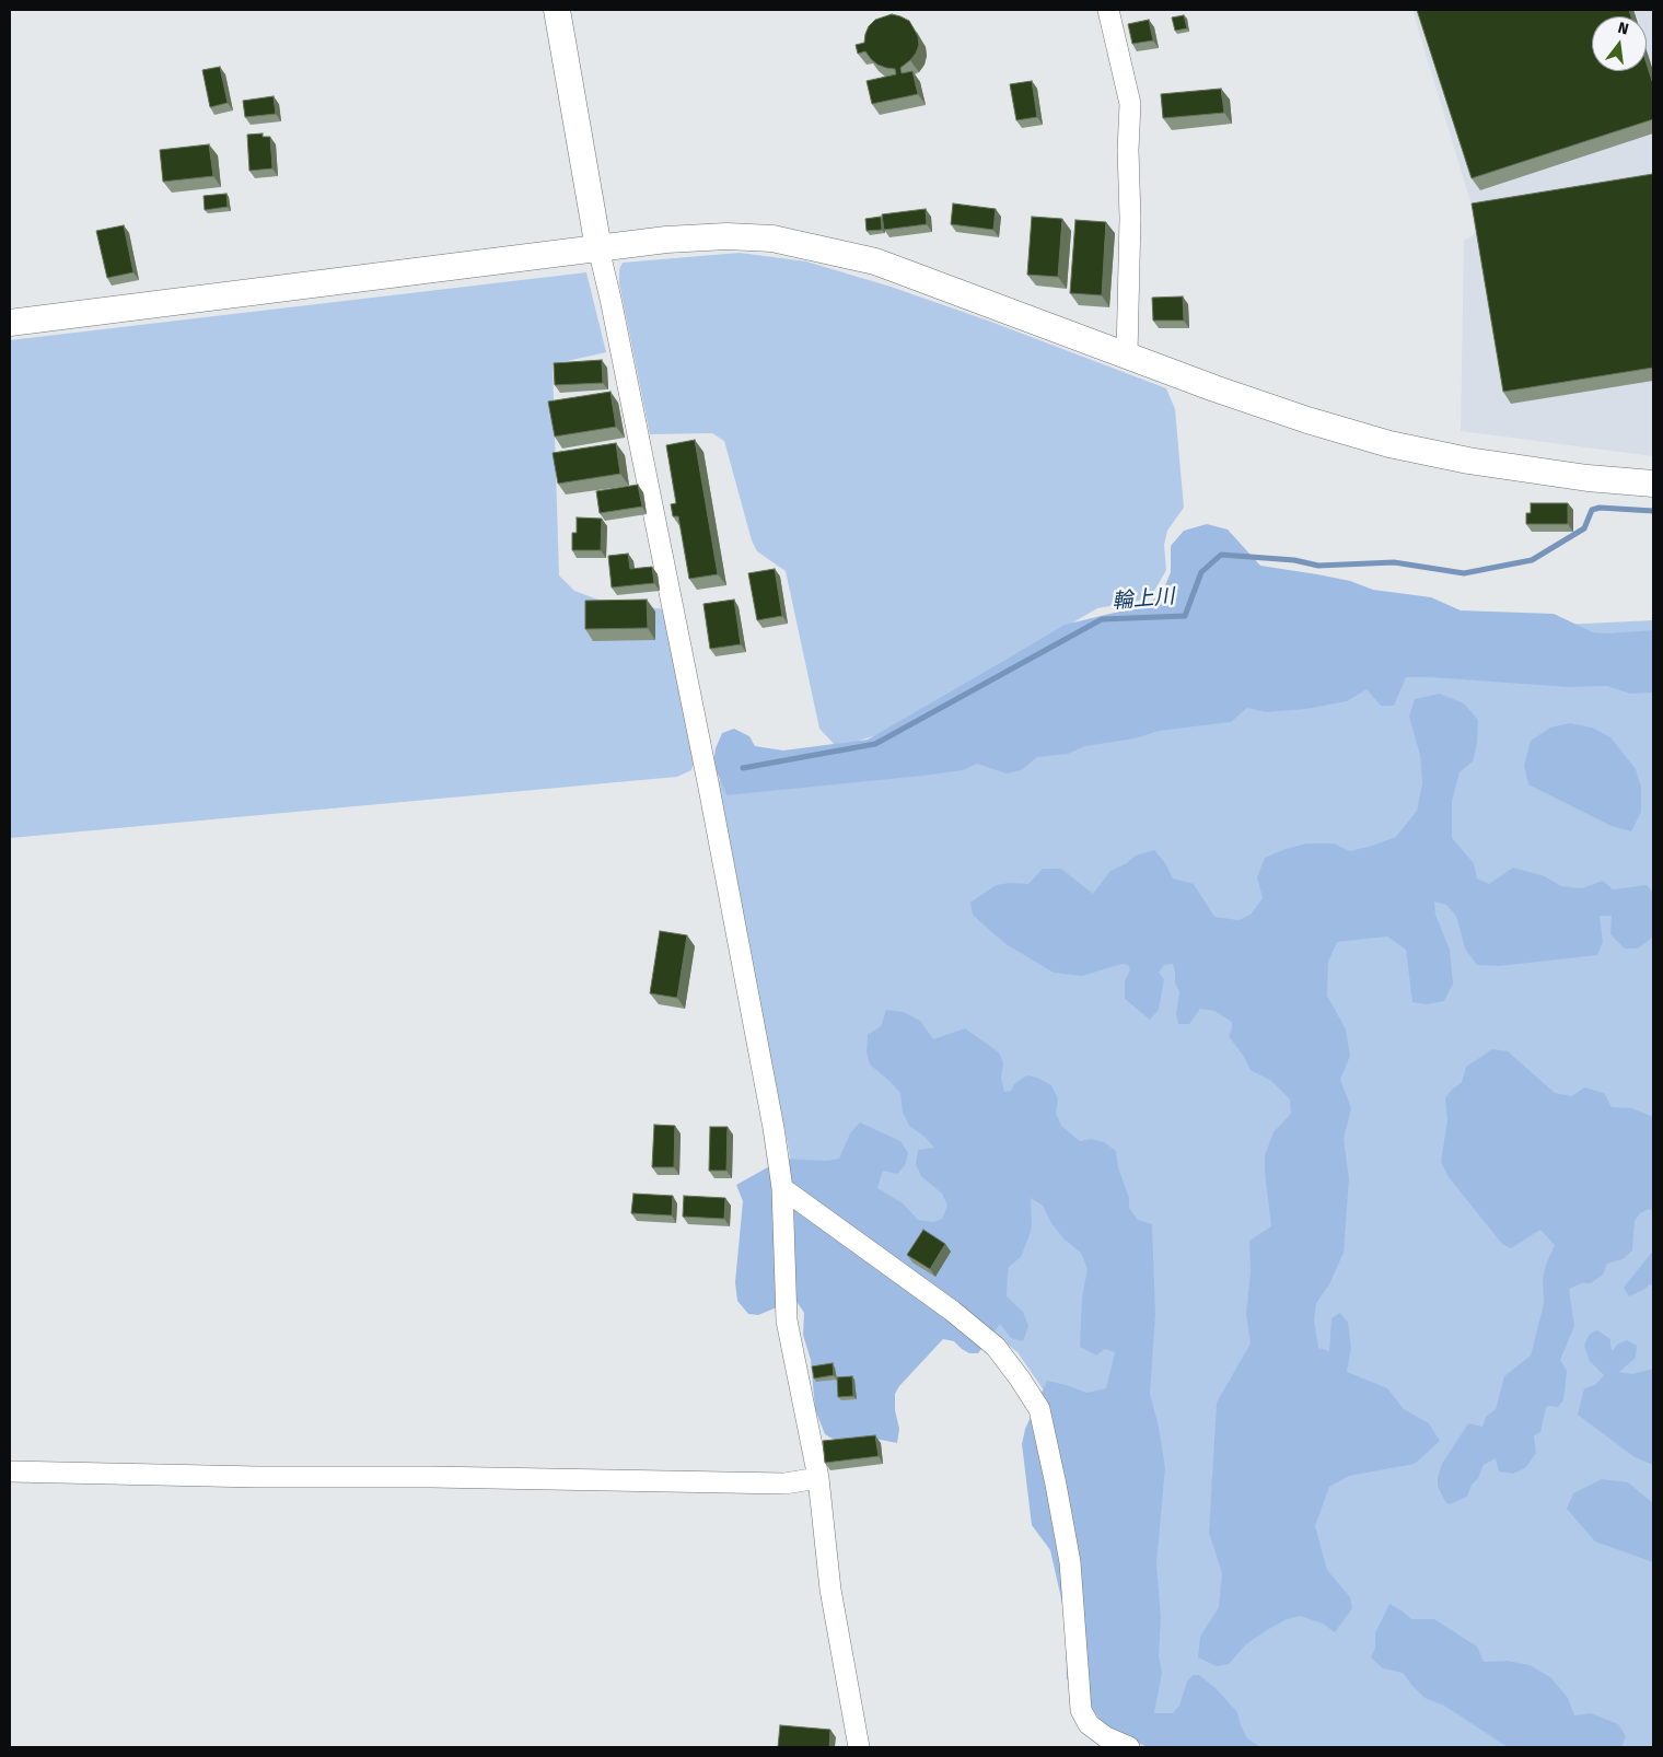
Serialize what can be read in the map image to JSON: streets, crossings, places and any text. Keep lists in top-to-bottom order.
{
  "water": ["輪上川"],
  "north": "top"
}
